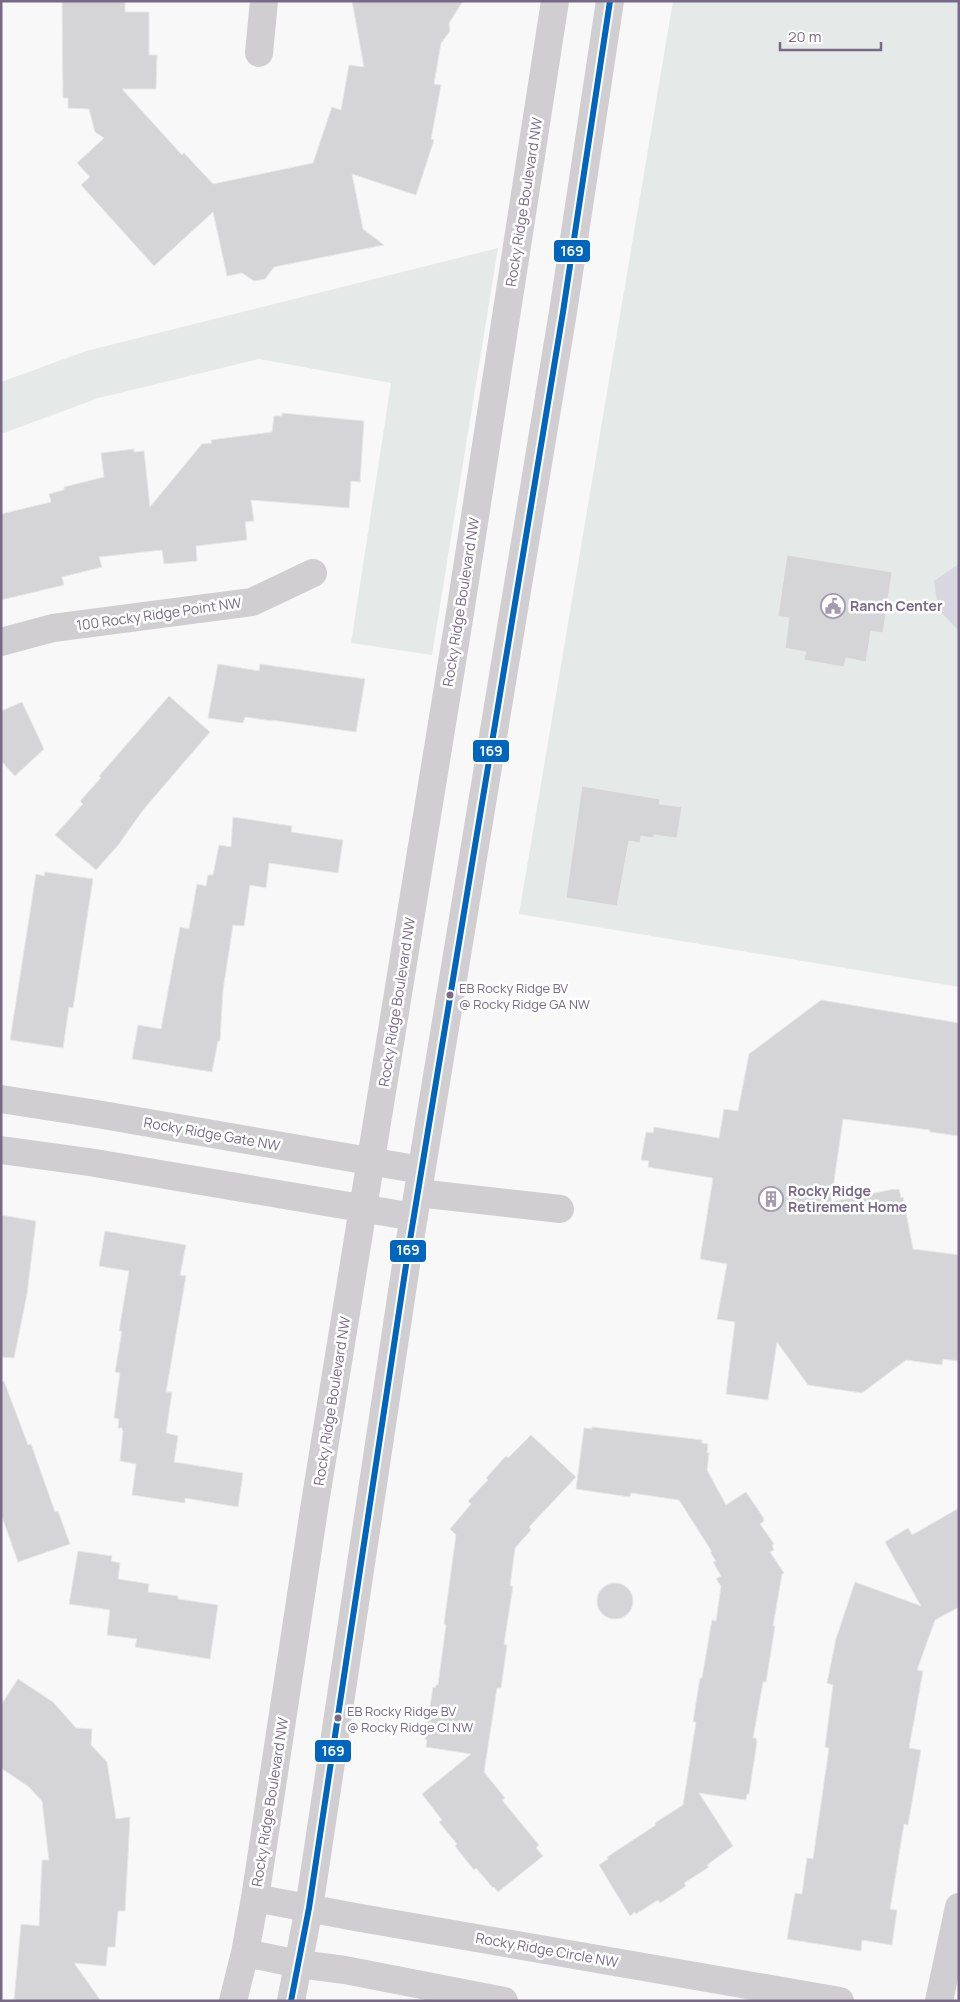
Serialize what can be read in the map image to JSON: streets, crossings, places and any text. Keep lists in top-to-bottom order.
{
  "streets": {
    "street": [
      "Rocky Ridge Boulevard NW",
      "100 Rocky Ridge Point NW",
      "Rocky Ridge Gate NW",
      "Rocky Ridge Circle NW"
    ]
  },
  "crossings": [
    ["Rocky Ridge Boulevard NW", "Rocky Ridge Gate NW"],
    ["Rocky Ridge Boulevard NW", "Rocky Ridge Circle NW"]
  ],
  "places": {
    "public building": ["Ranch Center"],
    "other": ["EB Rocky Ridge BV @ Rocky Ridge GA NW", "EB Rocky Ridge BV @ Rocky Ridge CI NW"],
    "building": ["Rocky Ridge Retirement Home"]
  },
  "lines": ["transit line 169"],
  "scale_bar": "20 m"
}
